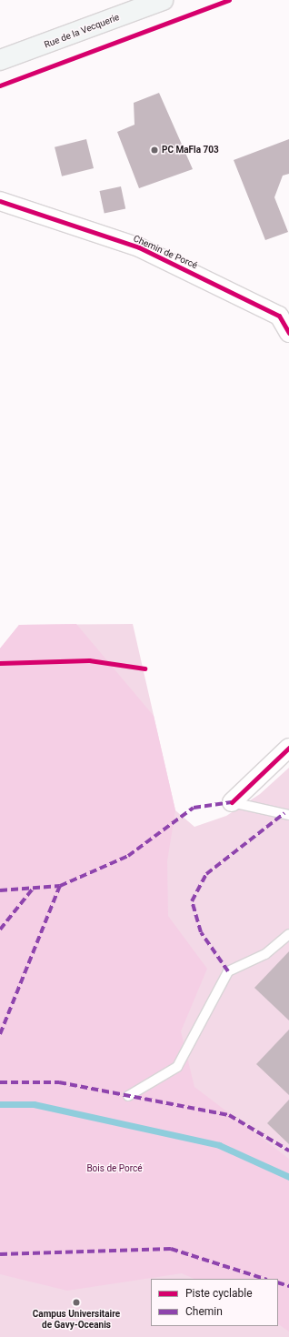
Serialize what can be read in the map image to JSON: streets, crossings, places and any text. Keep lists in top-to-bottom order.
{
  "streets": {
    "main road": ["Rue de la Vecquerie"],
    "street": ["Chemin de Porcé"]
  },
  "parks": ["Bois de Porcé"],
  "places": ["PC MaFla 703", "Campus Universitaire de Gavy-Oceanis"],
  "legend": ["Piste cyclable", "Chemin"]
}
